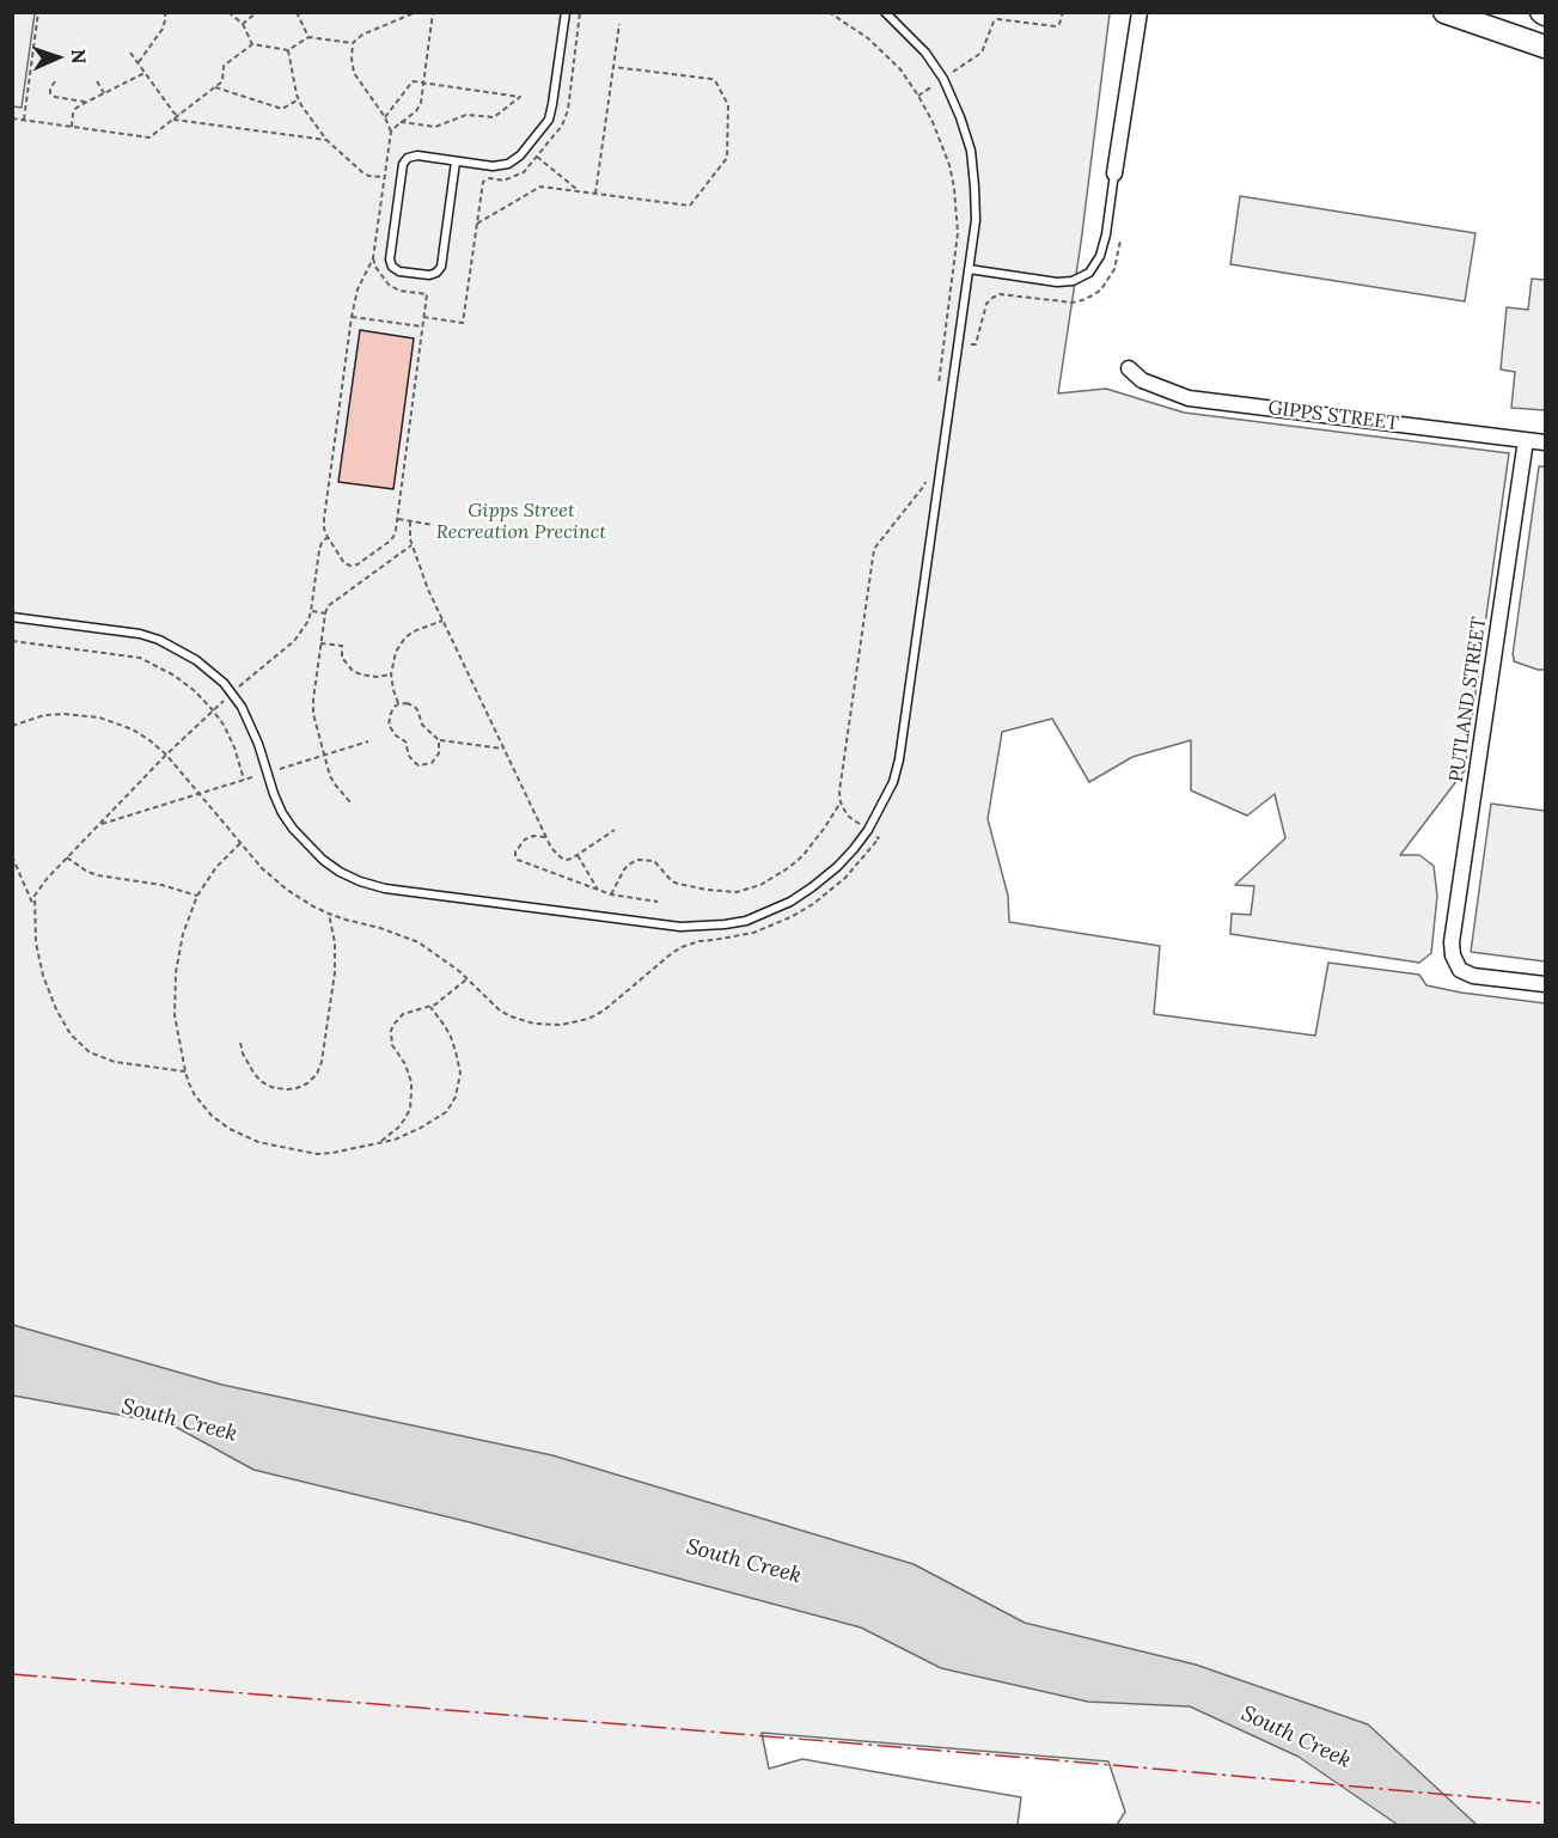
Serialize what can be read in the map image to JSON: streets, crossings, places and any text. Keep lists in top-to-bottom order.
{
  "streets": {
    "street": ["GIPPS STREET", "PUTLAND STREET"]
  },
  "crossings": [
    ["GIPPS STREET", "PUTLAND STREET"]
  ],
  "water": ["South Creek"],
  "parks": ["Gipps Street Recreation Precinct"],
  "north": "right"
}
